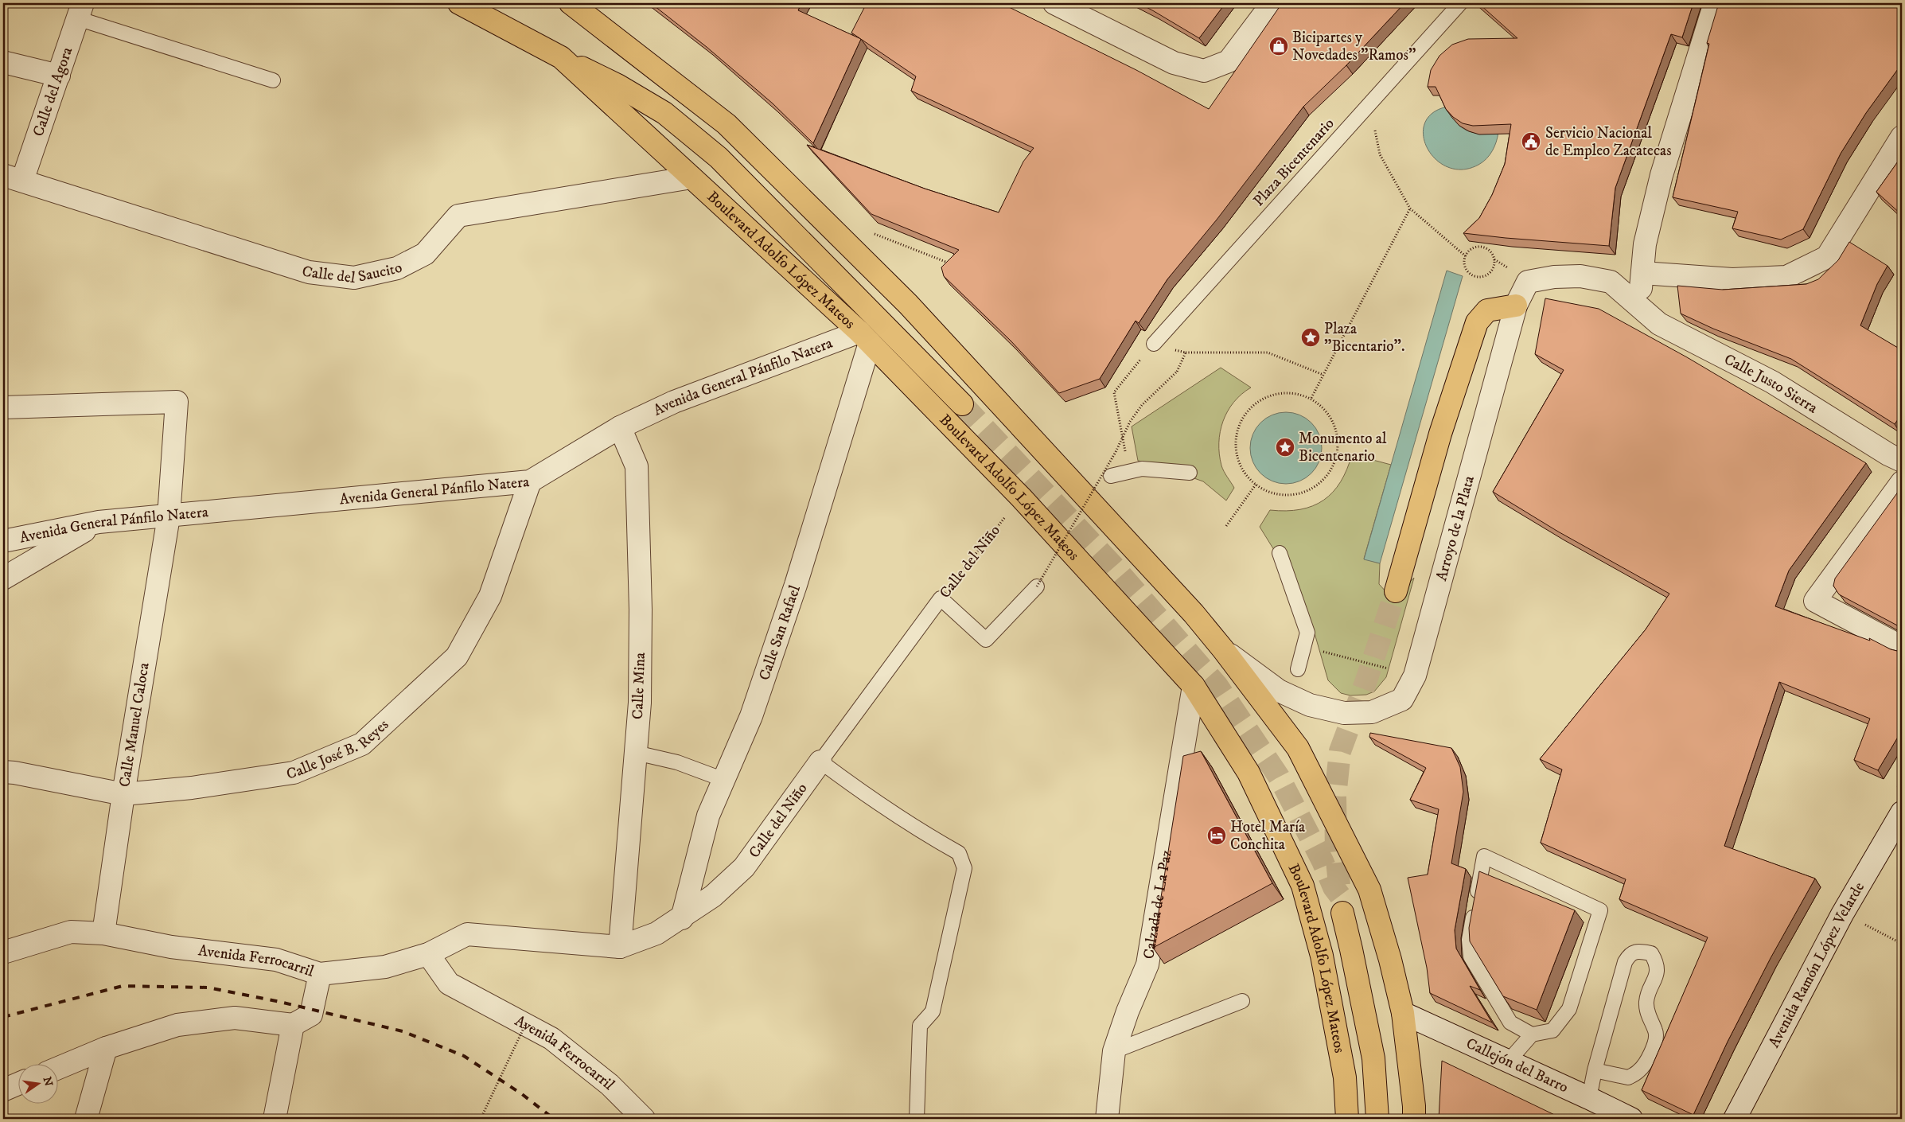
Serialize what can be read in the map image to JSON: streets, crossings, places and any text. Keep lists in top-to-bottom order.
{
  "streets": {
    "main road": ["Boulevard Adolfo López Mateos"],
    "street": [
      "Calle del Agora",
      "Calle del Saucito",
      "Avenida General Pánfilo Natera",
      "Calle Justo Sierra",
      "Arroyo de la Plata",
      "Calle del Niño",
      "Calle San Rafael",
      "Calle Mina",
      "Calle Manuel Caloca",
      "Calle José B. Reyes",
      "Calzada de La Paz",
      "Avenida Ferrocarril",
      "Avenida Ramón López Velarde",
      "Callejón del Barro"
    ],
    "lane": ["Plaza Bicentenario"]
  },
  "crossings": [
    ["Calle del Agora", "Calle del Saucito"],
    ["Boulevard Adolfo López Mateos", "Calle del Saucito"],
    ["Boulevard Adolfo López Mateos", "Avenida General Pánfilo Natera"],
    ["Boulevard Adolfo López Mateos", "Calle del Niño"],
    ["Boulevard Adolfo López Mateos", "Calle San Rafael"],
    ["Boulevard Adolfo López Mateos", "Calzada de La Paz"],
    ["Avenida General Pánfilo Natera", "Calle San Rafael"],
    ["Avenida General Pánfilo Natera", "Calle Mina"],
    ["Avenida General Pánfilo Natera", "Calle Manuel Caloca"],
    ["Avenida General Pánfilo Natera", "Calle José B. Reyes"],
    ["Calle Justo Sierra", "Arroyo de la Plata"],
    ["Calle del Niño", "Calle San Rafael"],
    ["Calle del Niño", "Calle Mina"],
    ["Calle del Niño", "Avenida Ferrocarril"],
    ["Calle Manuel Caloca", "Calle José B. Reyes"],
    ["Calle Manuel Caloca", "Avenida Ferrocarril"]
  ],
  "places": {
    "shop": ["Bicipartes y Novedades \"Ramos\""],
    "public building": ["Servicio Nacional de Empleo Zacatecas"],
    "place": ["Plaza \"Bicentario\".", "Monumento al Bicentenario"],
    "hotel": ["Hotel María Conchita"]
  },
  "north": "right"
}
